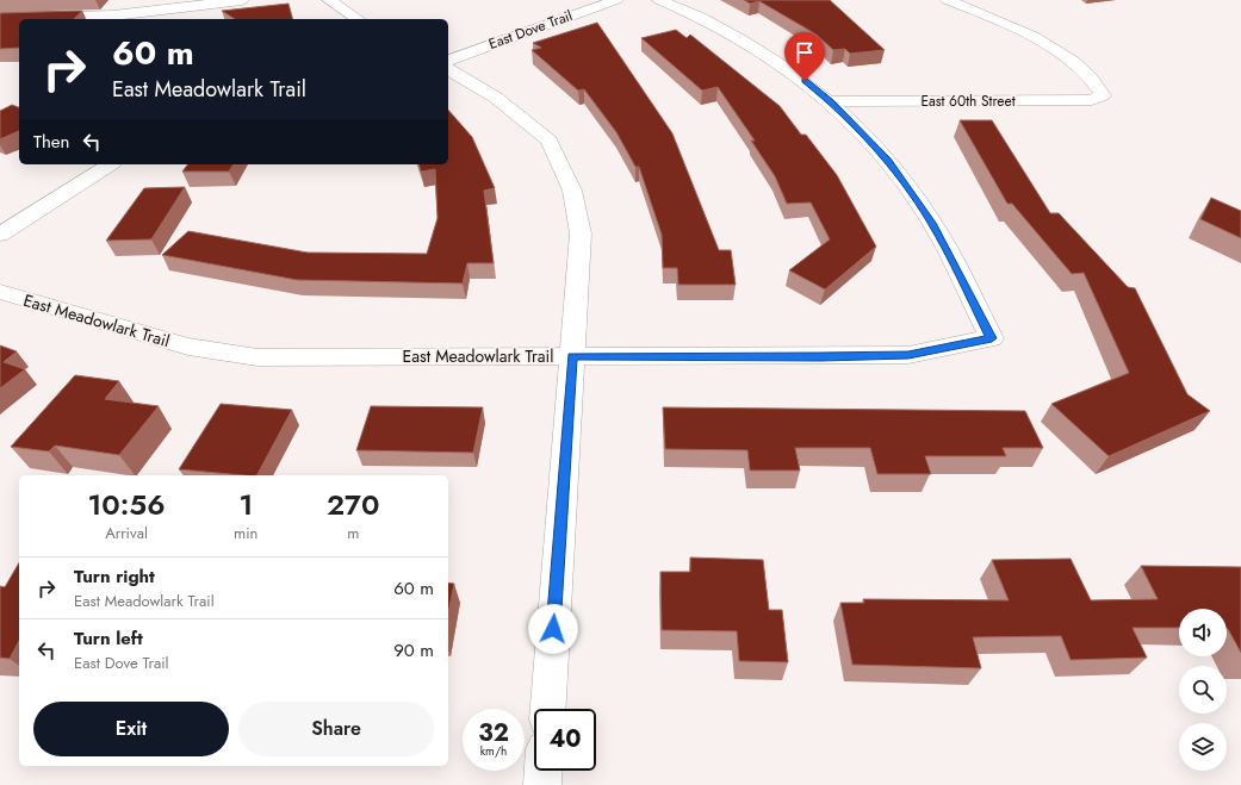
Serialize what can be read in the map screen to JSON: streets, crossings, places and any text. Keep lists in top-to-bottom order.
{
  "streets": {
    "street": ["East Dove Trail", "East 60th Street", "East Meadowlark Trail"]
  },
  "crossings": [
    ["East 60th Street", "East Meadowlark Trail"]
  ],
  "page": {
    "turn": ["60 m", "East Meadowlark Trail"],
    "then": "Then",
    "eta": [
      "10:56",
      "Arrival",
      "1",
      "min",
      "270",
      "m"
    ],
    "list": [
      {
        "name": "Turn right",
        "note": "East Meadowlark Trail",
        "value": "60 m"
      },
      {
        "name": "Turn left",
        "note": "East Dove Trail",
        "value": "90 m"
      }
    ],
    "buttons": ["Exit", "Share"],
    "speed": "32 km/h",
    "limit": "40"
  }
}
